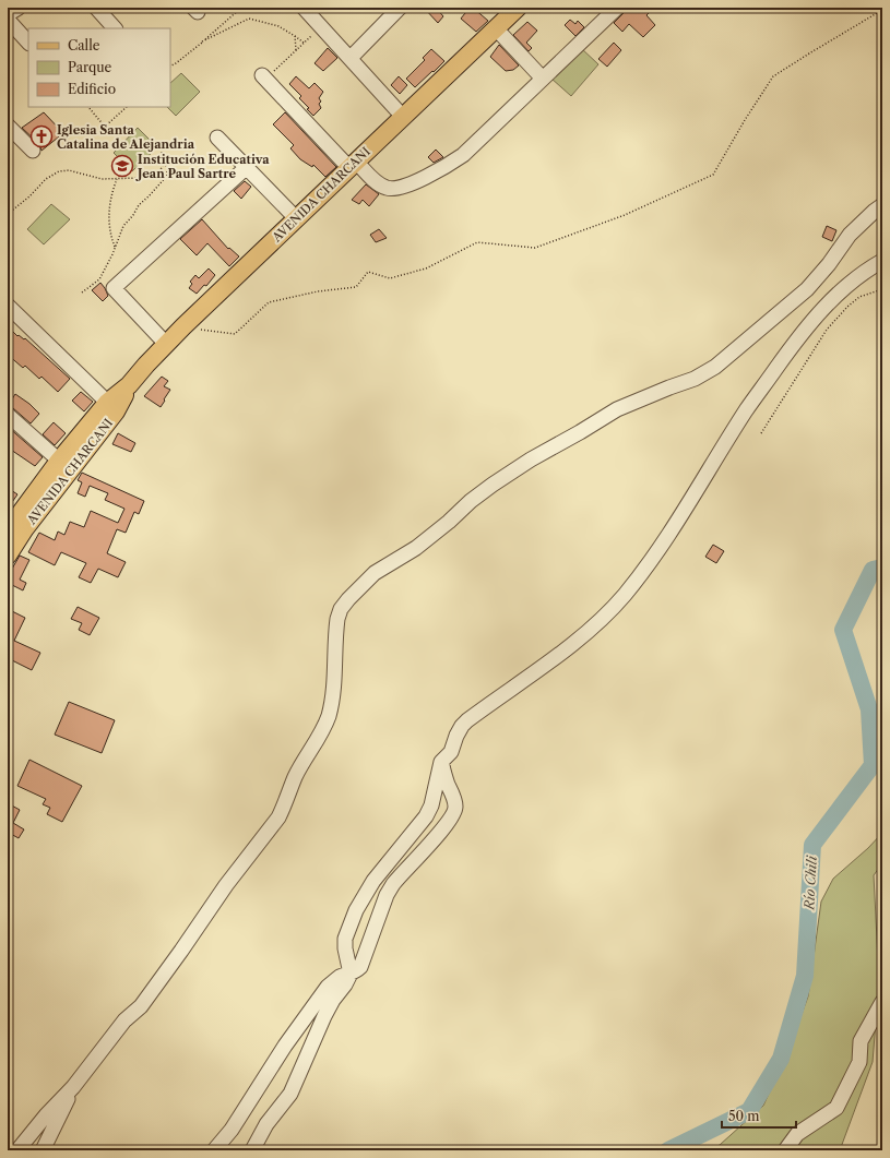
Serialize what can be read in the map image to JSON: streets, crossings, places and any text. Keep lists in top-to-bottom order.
{
  "streets": {
    "main road": ["AVENIDA CHARCANI"]
  },
  "water": ["Río Chili"],
  "places": {
    "church": ["Iglesia Santa Catalina de Alejandria"],
    "school or university": ["Institución Educativa Jean Paul Sartre"]
  },
  "legend": ["Calle", "Parque", "Edificio"],
  "scale_bar": "50 m"
}
